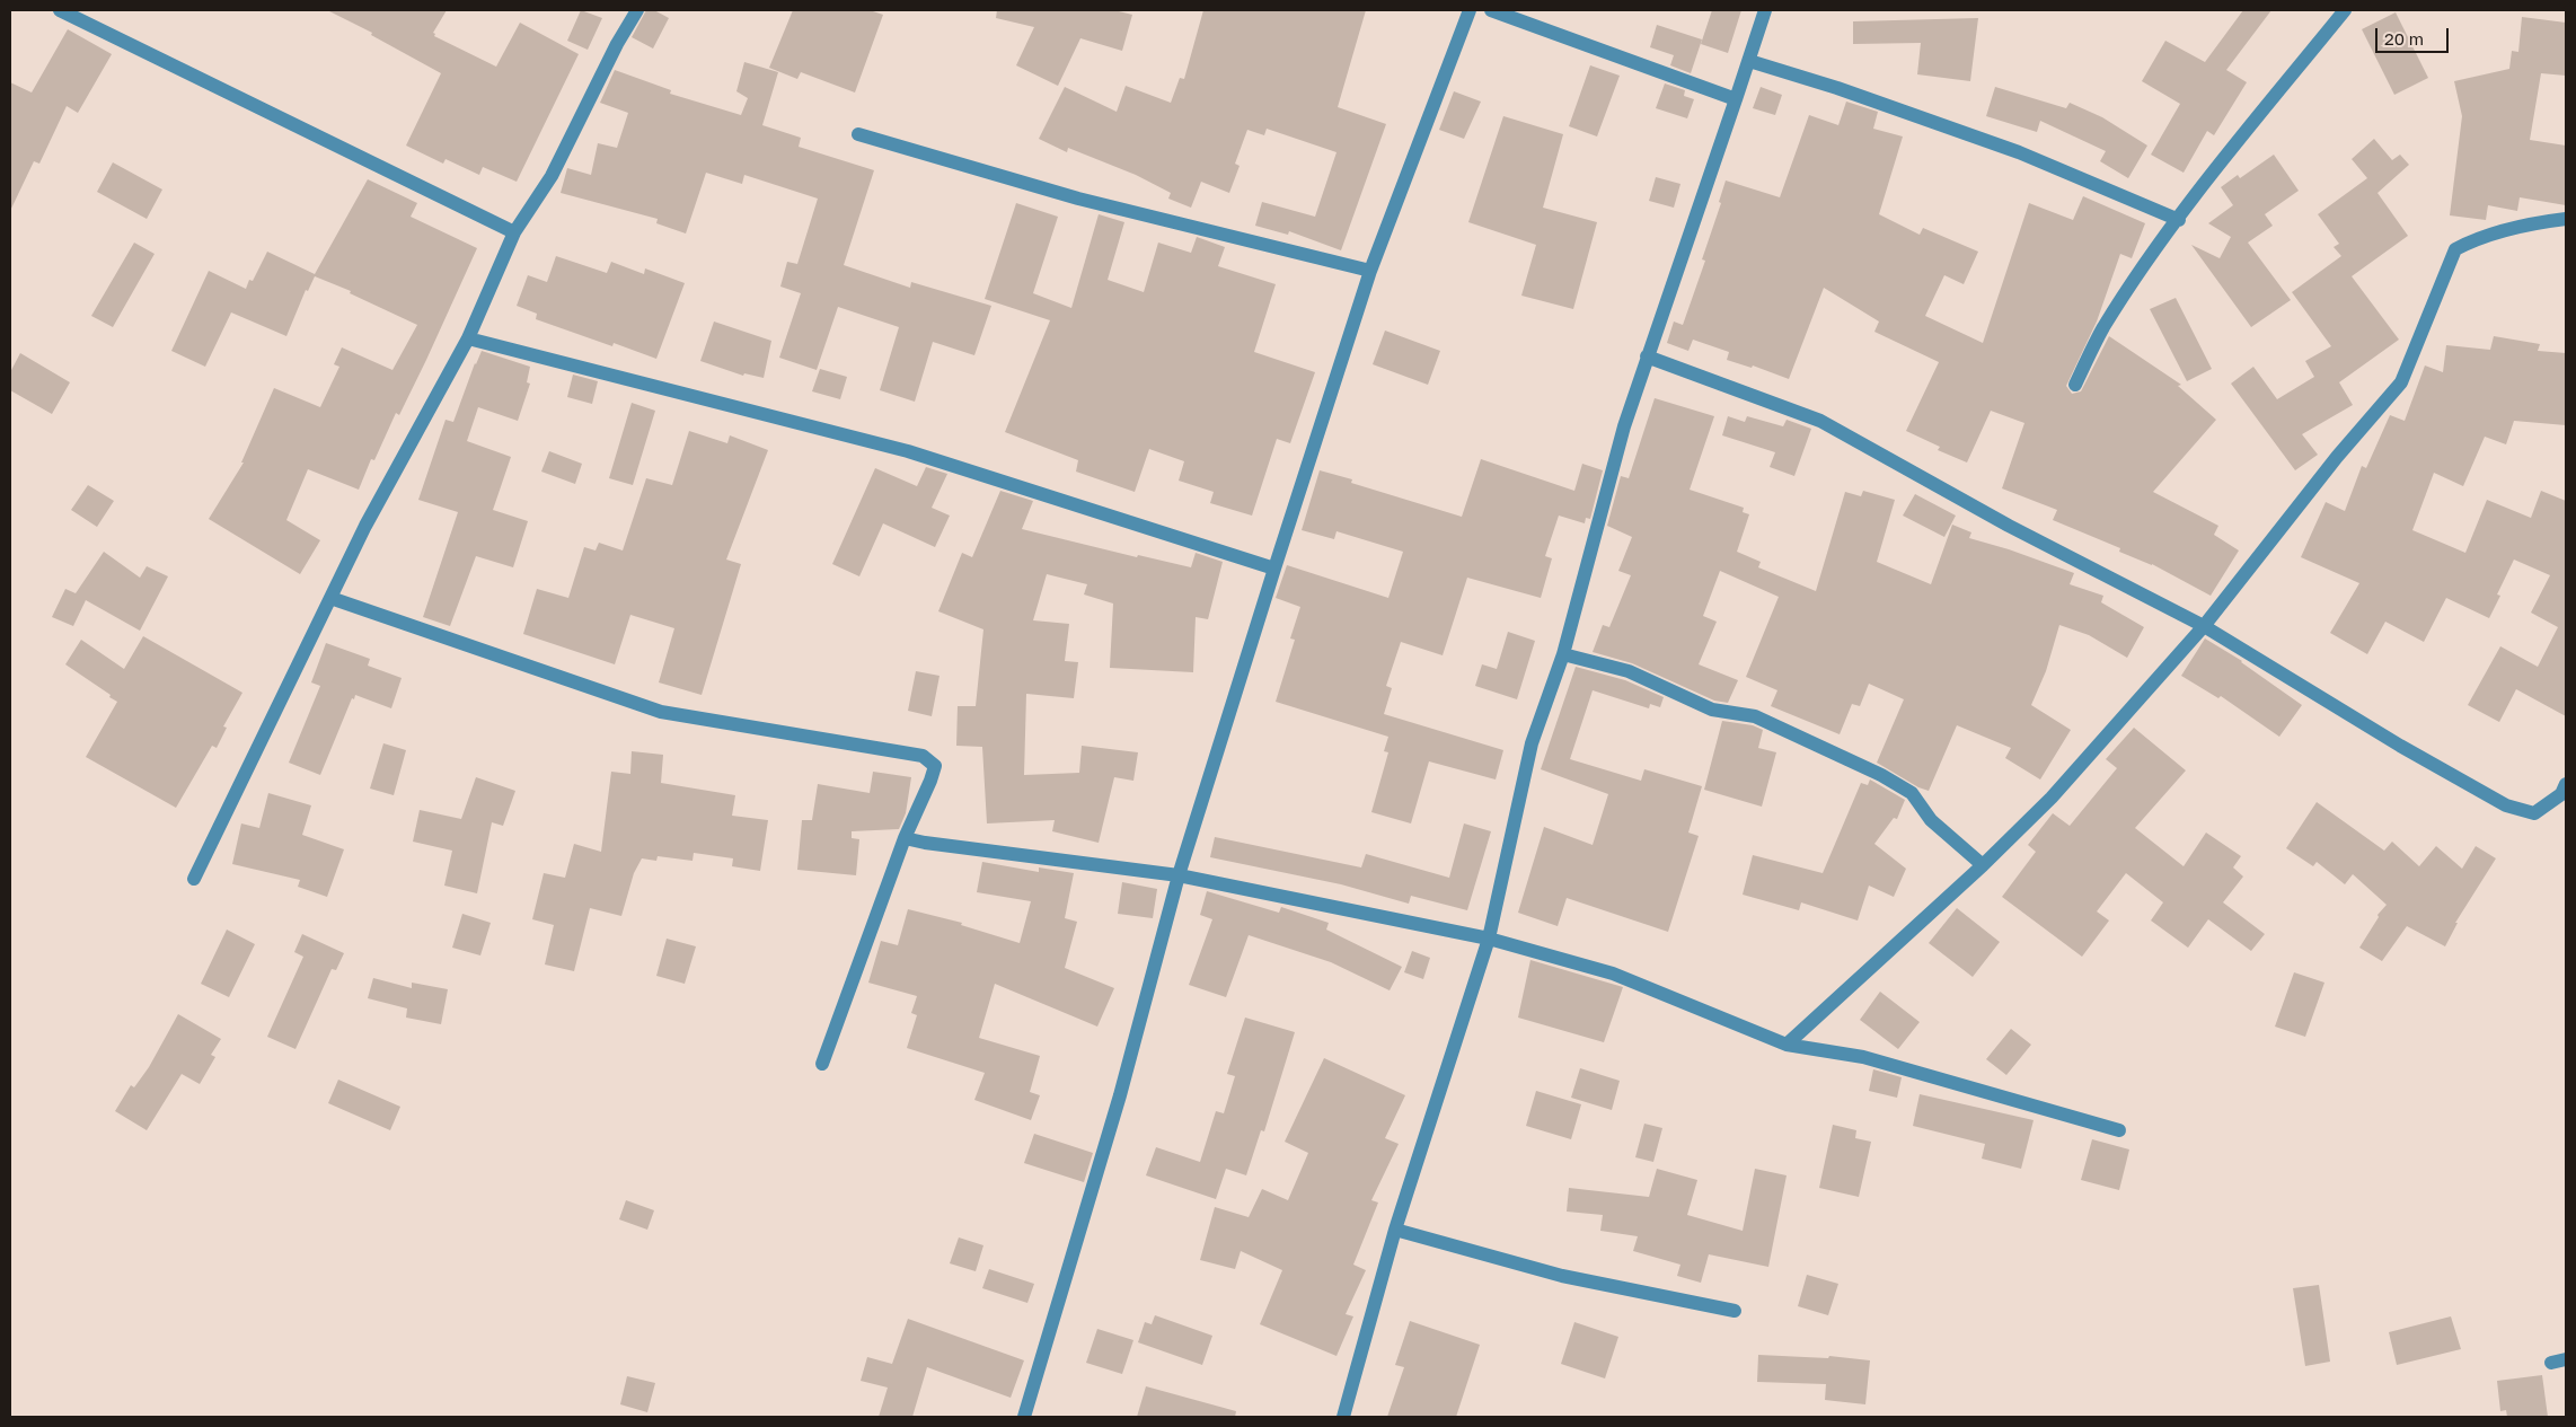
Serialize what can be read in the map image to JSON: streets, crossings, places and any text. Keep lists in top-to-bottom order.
{
  "scale_bar": "20 m"
}
